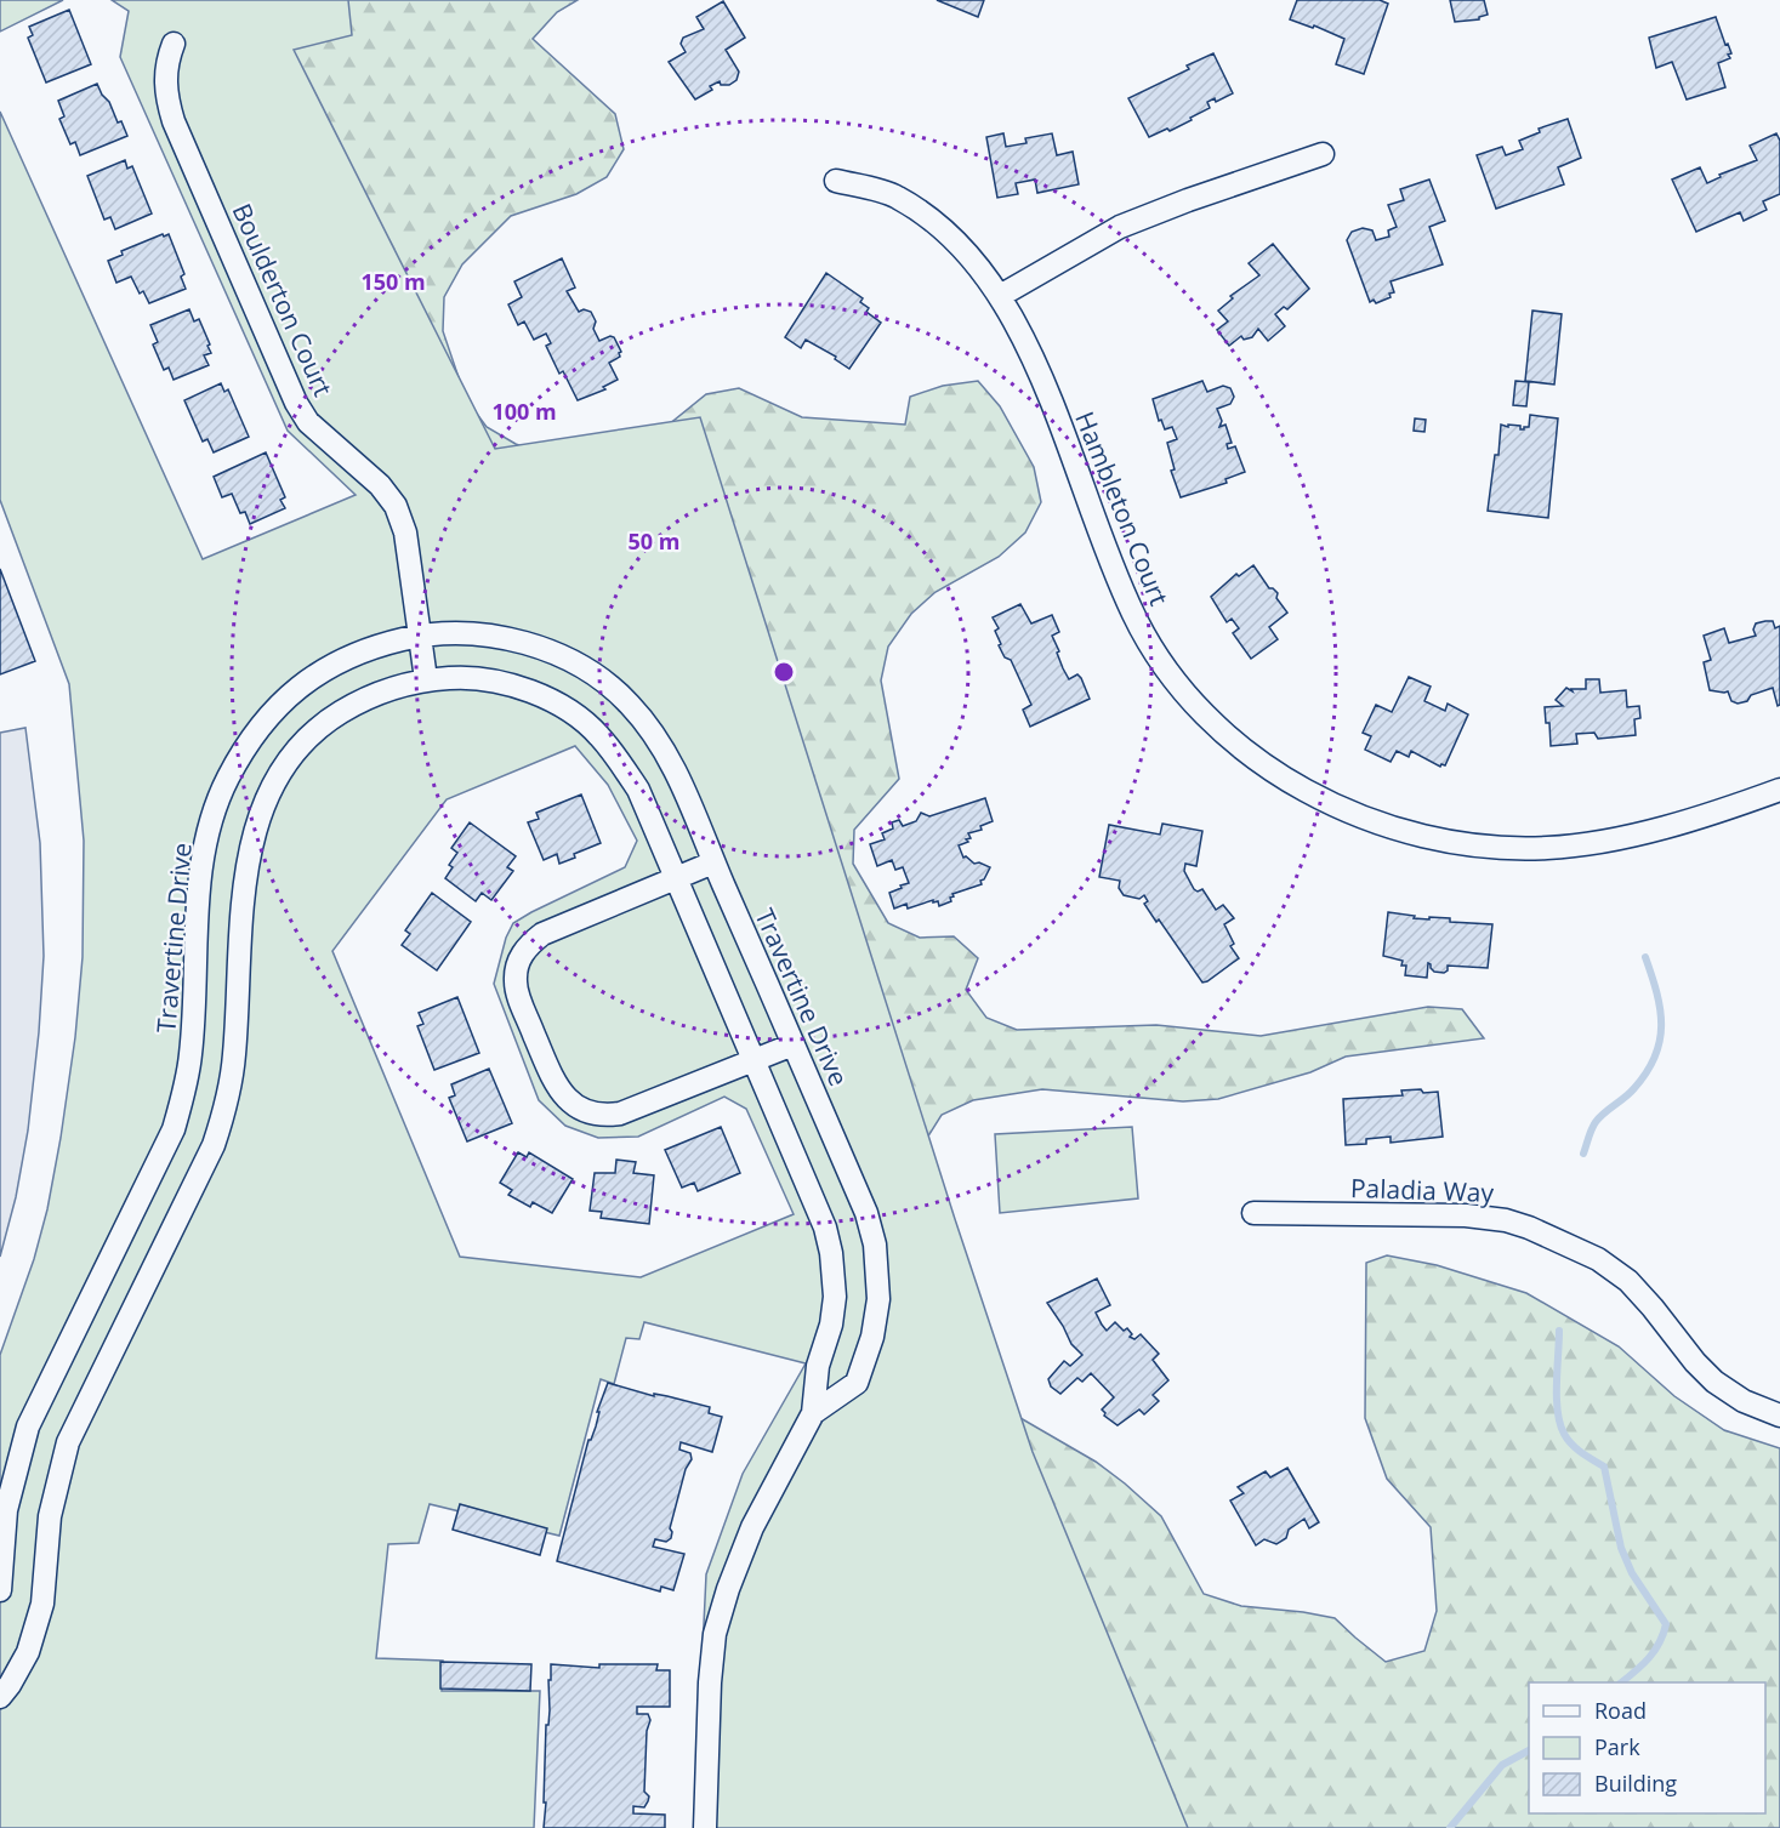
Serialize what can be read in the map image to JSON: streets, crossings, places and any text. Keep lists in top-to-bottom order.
{
  "streets": {
    "street": [
      "Boulderton Court",
      "Hambleton Court",
      "Travertine Drive",
      "Paladia Way"
    ]
  },
  "crossings": [
    ["Boulderton Court", "Travertine Drive"]
  ],
  "legend": ["Road", "Park", "Building"],
  "rings": ["150 m", "100 m", "50 m"]
}
